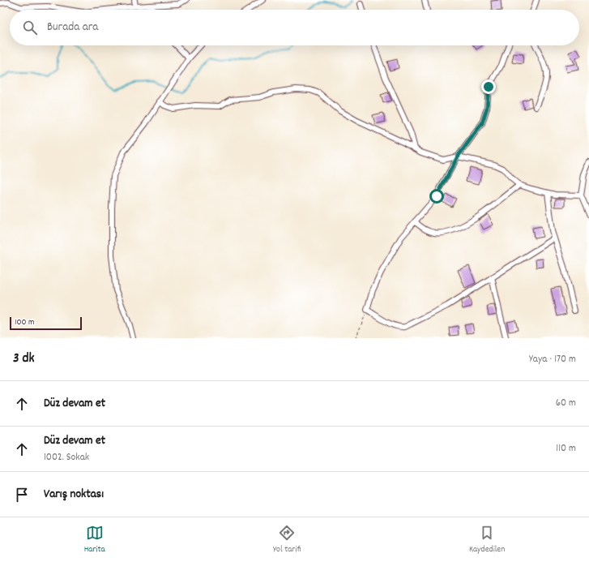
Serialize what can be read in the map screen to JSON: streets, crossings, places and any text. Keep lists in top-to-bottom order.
{
  "scale_bar": "100 m",
  "page": {
    "search": "Burada ara",
    "scale": "100 m",
    "heading": ["3 dk", "Yaya · 170 m"],
    "list": [
      ["Düz devam et", "60 m"],
      ["Düz devam et", "1002. Sokak", "110 m"],
      "Varış noktası"
    ],
    "nav": ["Harita", "Yol tarifi", "Kaydedilen"]
  }
}
